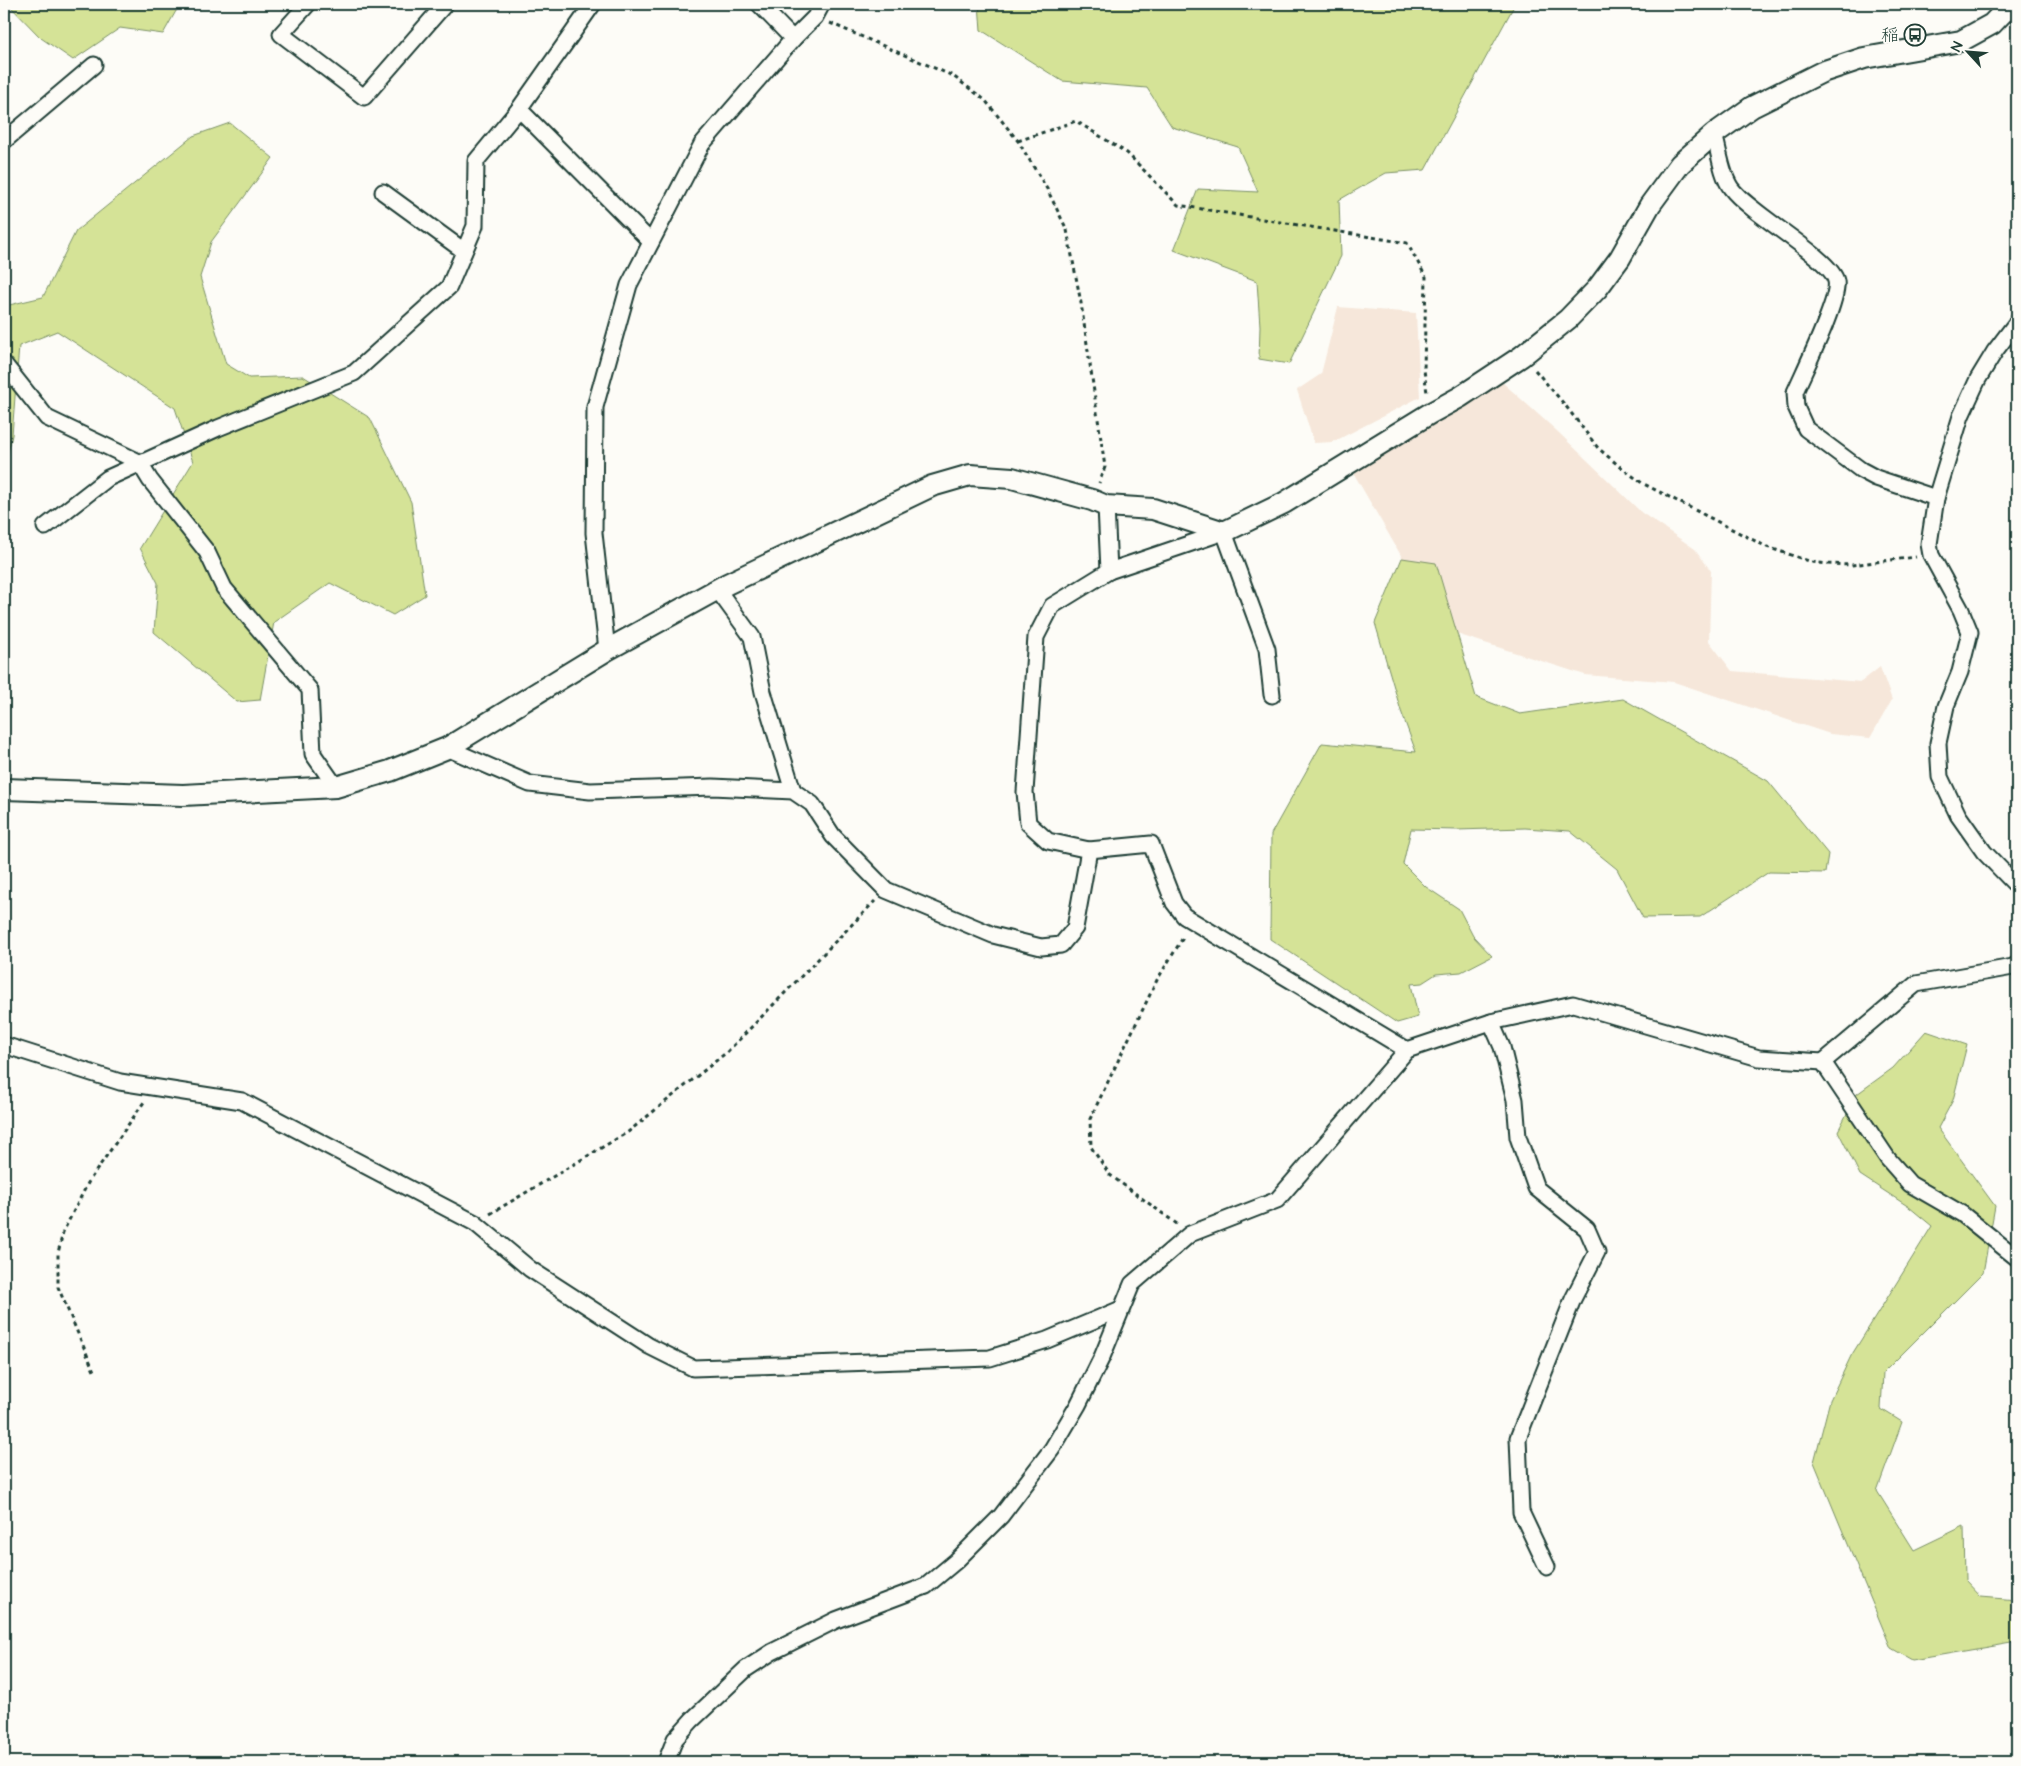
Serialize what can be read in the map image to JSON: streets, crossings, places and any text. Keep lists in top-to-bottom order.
{
  "places": {
    "bus stop": ["稲"]
  },
  "north": "top left"
}
